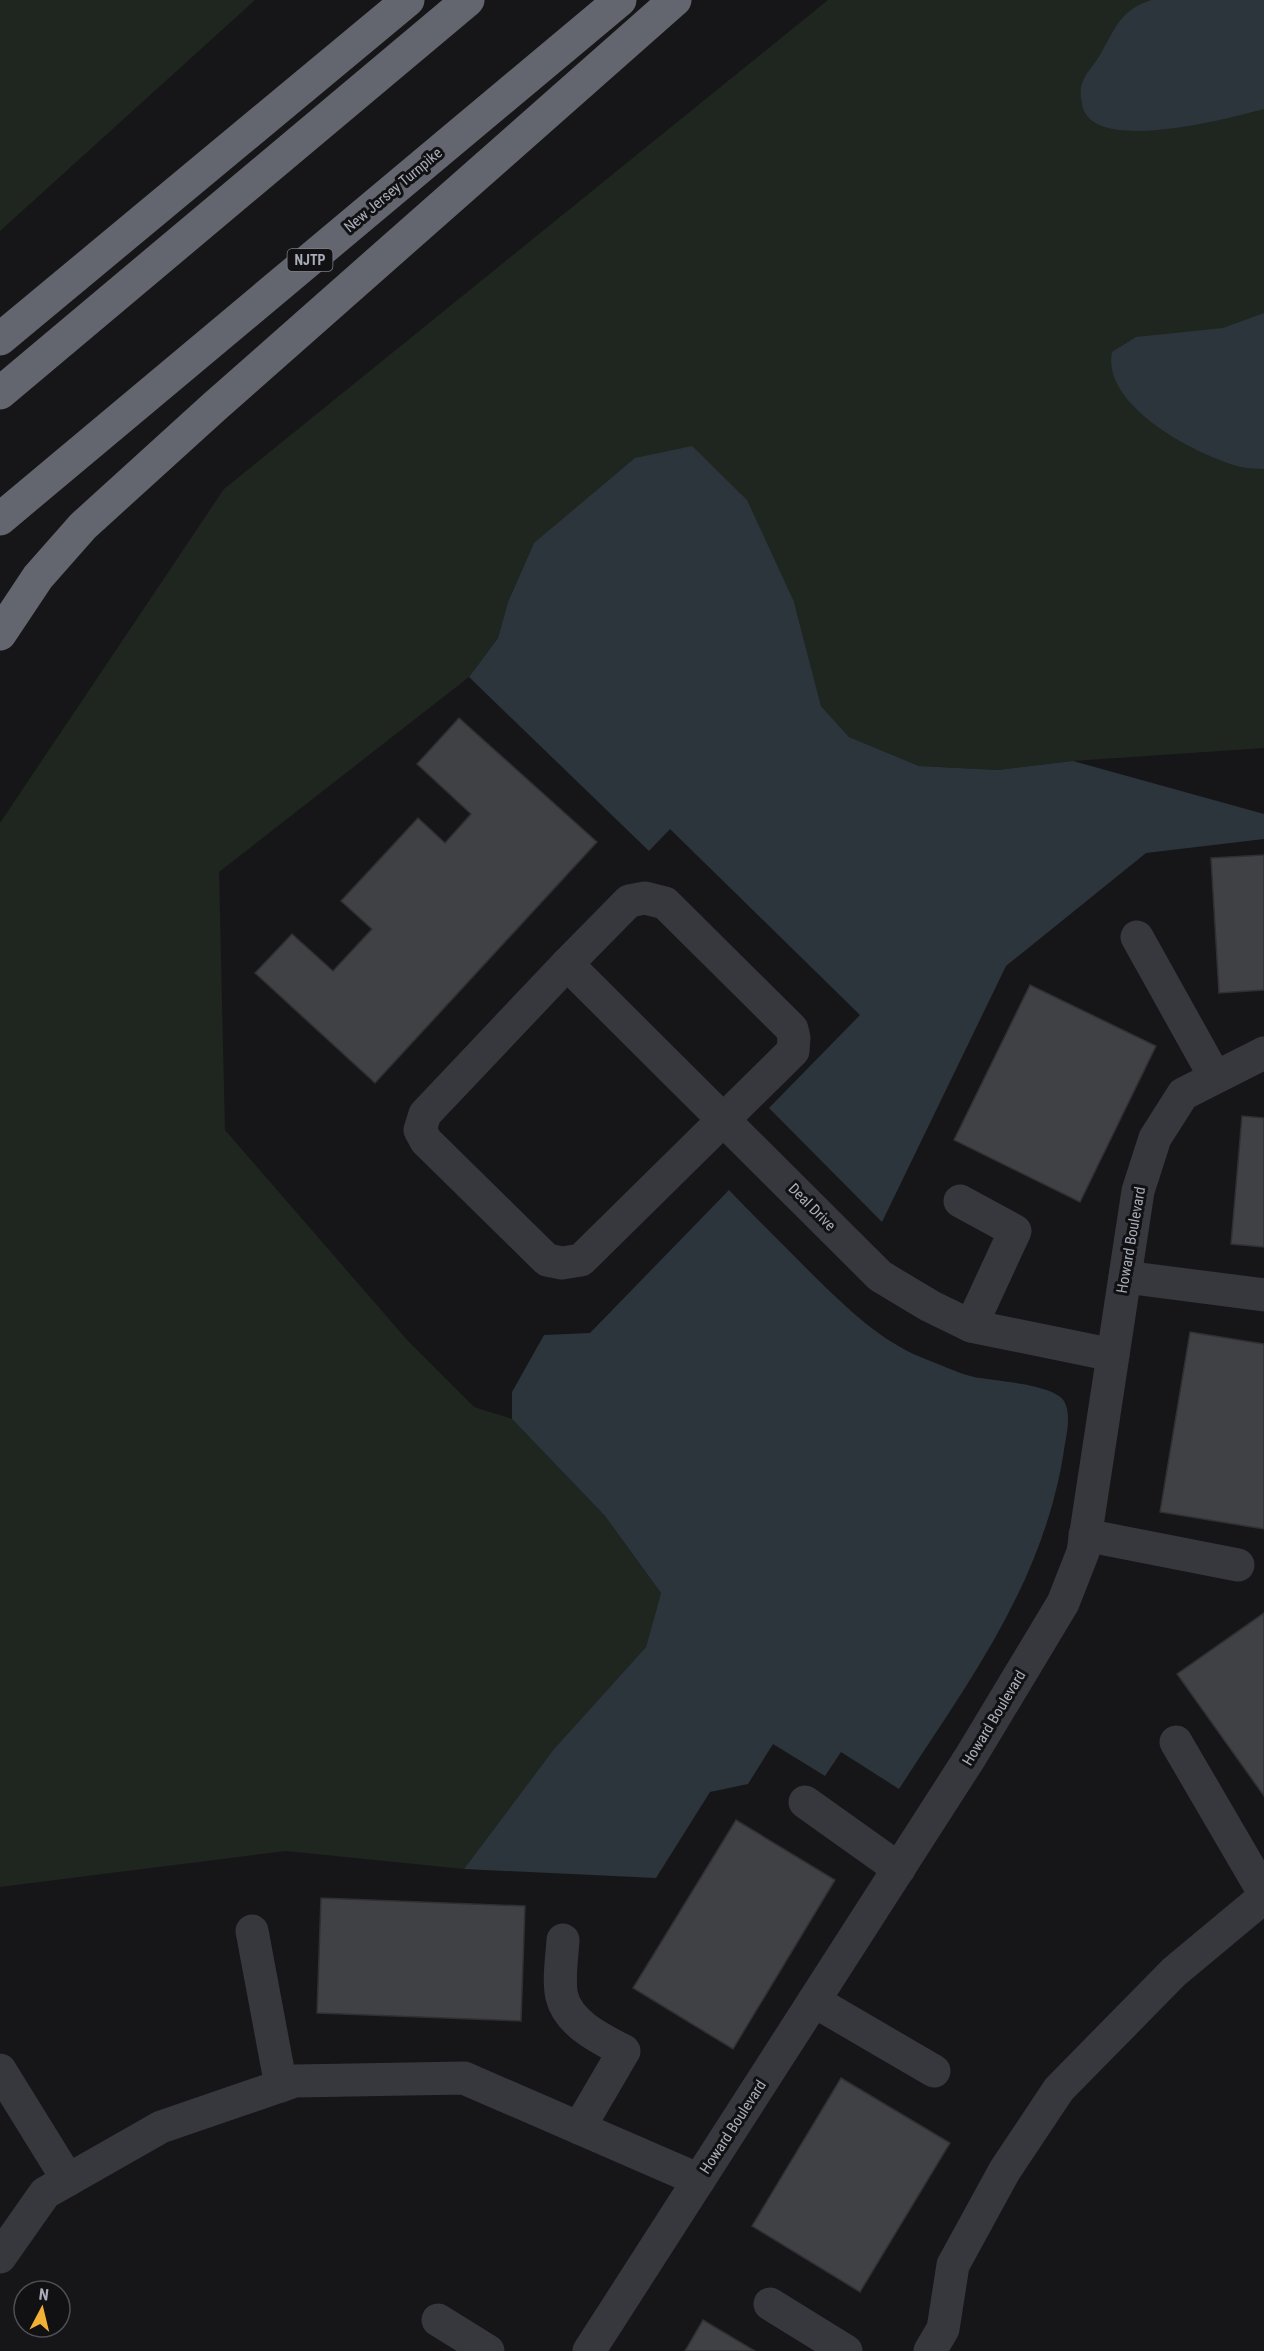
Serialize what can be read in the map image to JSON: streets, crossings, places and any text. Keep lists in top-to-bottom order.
{
  "streets": {
    "highway": ["New Jersey Turnpike", "NJTP"],
    "street": ["Deal Drive", "Howard Boulevard"]
  },
  "crossings": [
    ["Deal Drive", "Howard Boulevard"]
  ],
  "north": "top"
}
